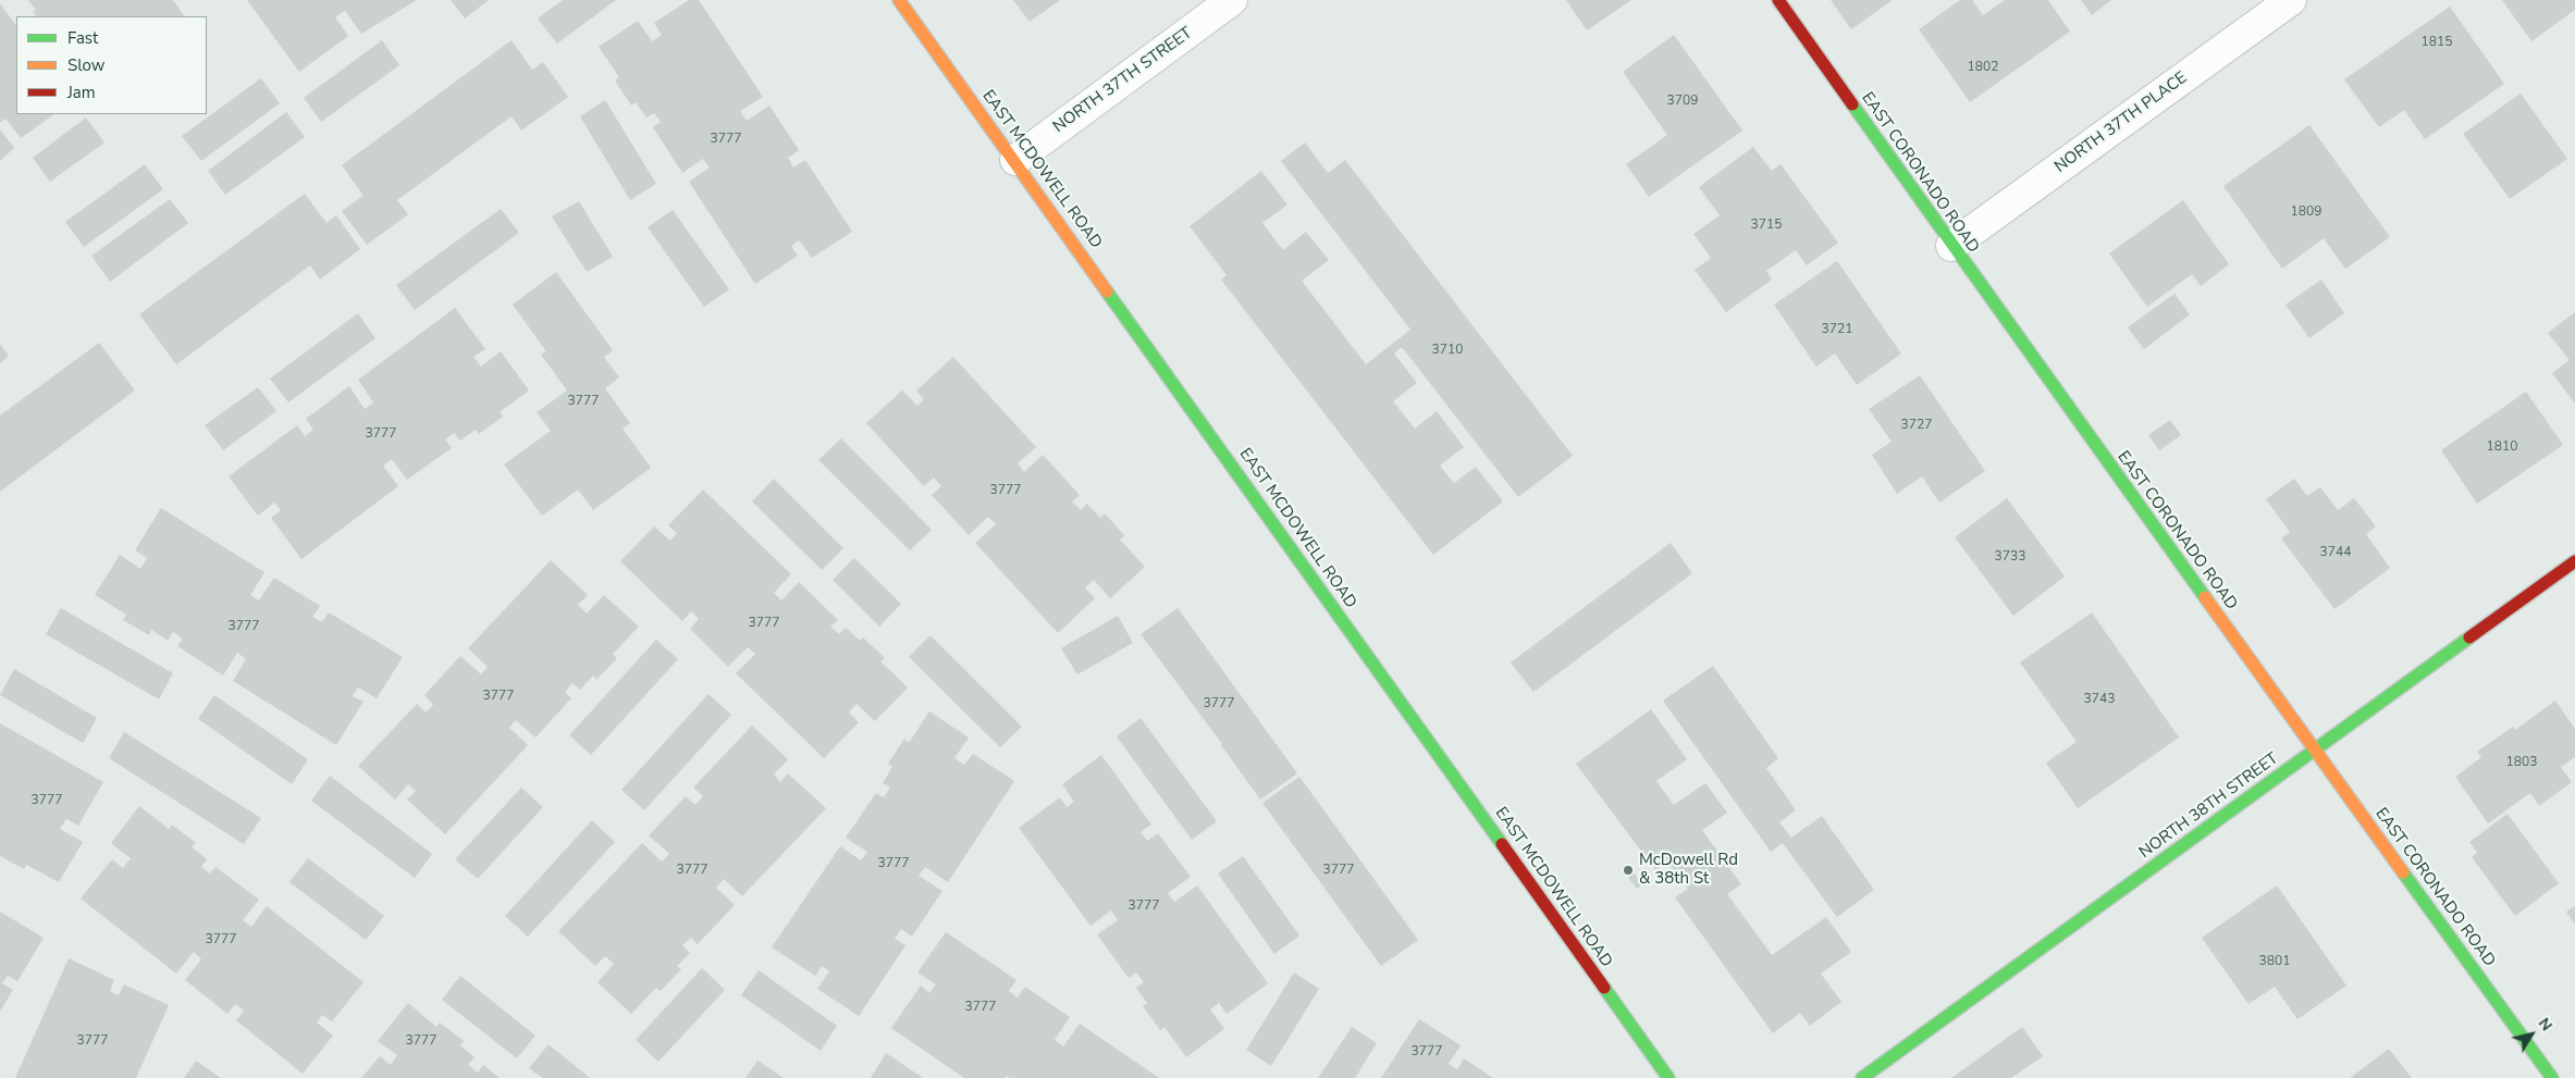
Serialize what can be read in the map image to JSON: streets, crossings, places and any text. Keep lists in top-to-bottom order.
{
  "streets": {
    "street": [
      "NORTH 37TH STREET",
      "NORTH 37TH PLACE",
      "EAST MCDOWELL ROAD",
      "EAST CORONADO ROAD",
      "NORTH 38TH STREET"
    ]
  },
  "crossings": [
    ["NORTH 37TH STREET", "EAST MCDOWELL ROAD"],
    ["NORTH 37TH PLACE", "EAST CORONADO ROAD"],
    ["EAST CORONADO ROAD", "NORTH 38TH STREET"]
  ],
  "places": ["McDowell Rd & 38th St"],
  "house_numbers": [
    "1815",
    "1802",
    "3709",
    "3777",
    "1809",
    "3715",
    "3721",
    "3710",
    "3777",
    "3727",
    "3777",
    "1810",
    "3777",
    "3744",
    "3733",
    "3777",
    "3777",
    "3777",
    "3743",
    "3777",
    "1803",
    "3777",
    "3777",
    "3777",
    "3777",
    "3777",
    "3777",
    "3801",
    "3777",
    "3777",
    "3777",
    "3777"
  ],
  "legend": ["Fast", "Slow", "Jam"],
  "north": "top right"
}
